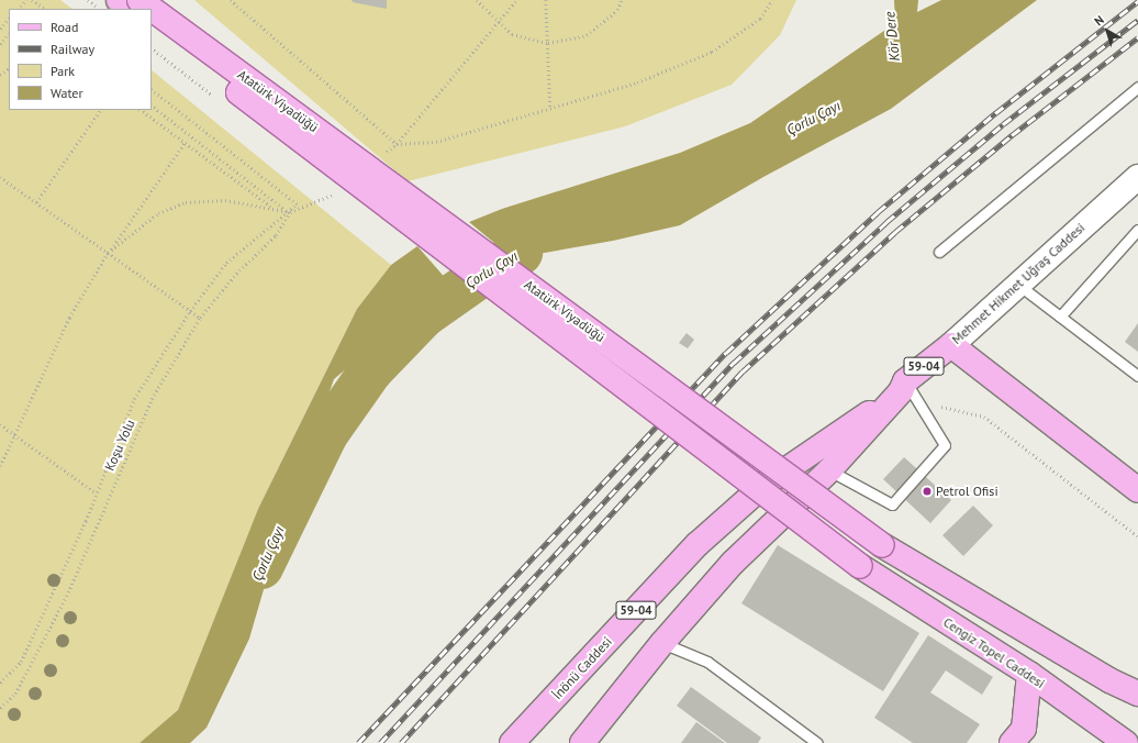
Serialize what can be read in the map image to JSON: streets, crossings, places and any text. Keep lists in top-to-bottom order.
{
  "streets": {
    "main road": [
      "Atatürk Viyadüğü",
      "Mehmet Hikmet Uğraş Caddesi",
      "59-04",
      "Cengiz Topel Caddesi",
      "İnönü Caddesi"
    ],
    "path": ["Koşu Yolu"]
  },
  "crossings": [
    ["Atatürk Viyadüğü", "Cengiz Topel Caddesi"],
    ["Mehmet Hikmet Uğraş Caddesi", "59-04"],
    ["Mehmet Hikmet Uğraş Caddesi", "İnönü Caddesi"]
  ],
  "water": ["Kör Dere", "Çorlu Çayı"],
  "places": ["Petrol Ofisi"],
  "legend": [
    "Road",
    "Railway",
    "Park",
    "Water"
  ],
  "north": "top left"
}
